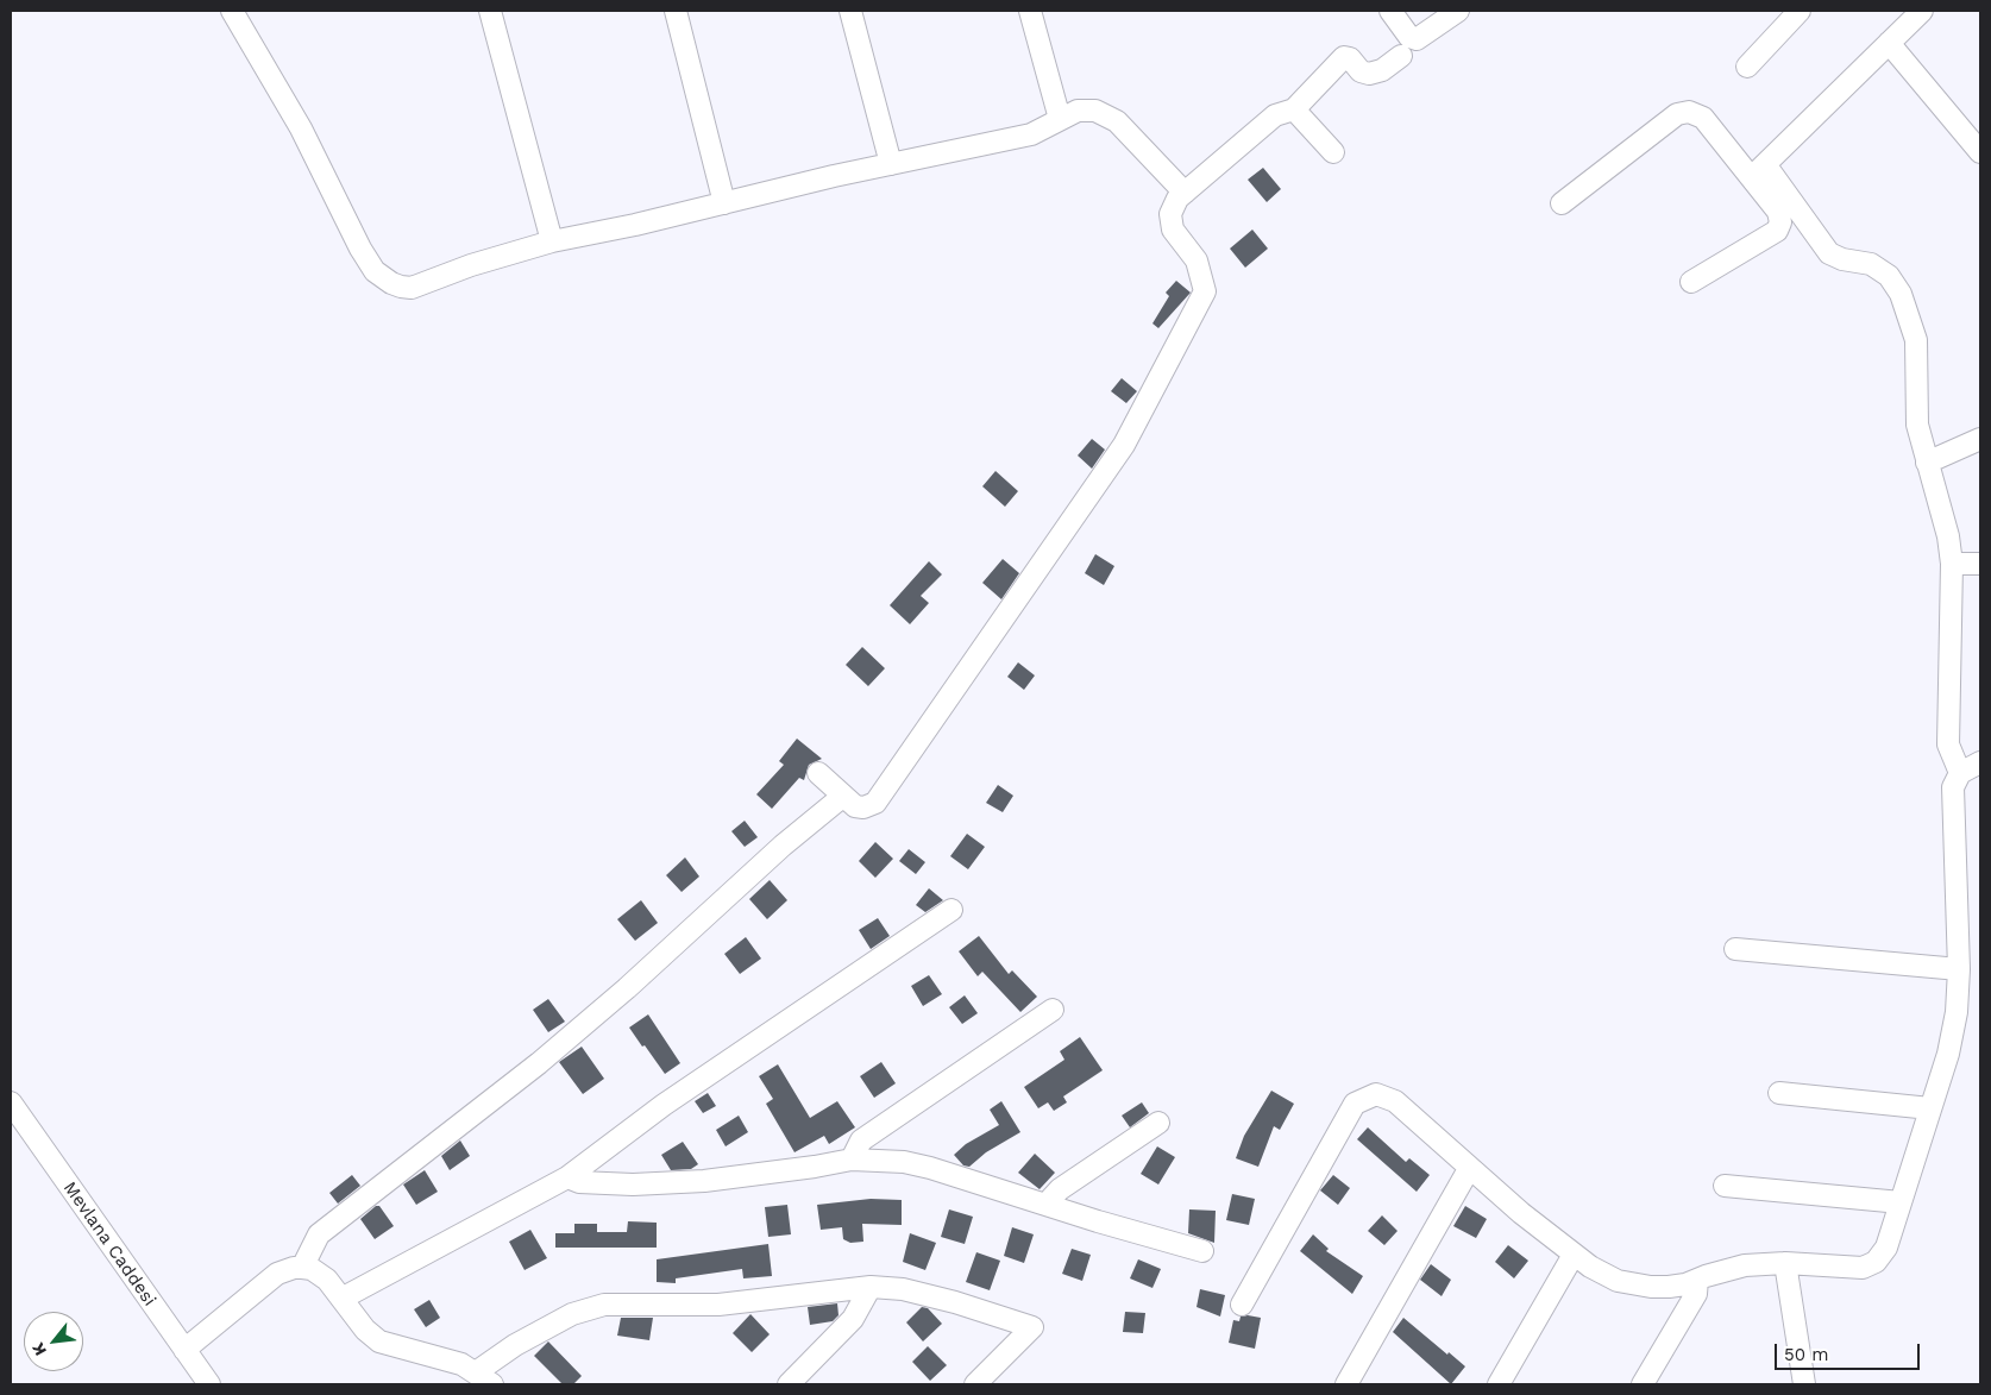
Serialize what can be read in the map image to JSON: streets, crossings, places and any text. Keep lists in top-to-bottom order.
{
  "streets": {
    "street": ["Mevlana Caddesi"]
  },
  "scale_bar": "50 m",
  "north": "bottom left"
}
